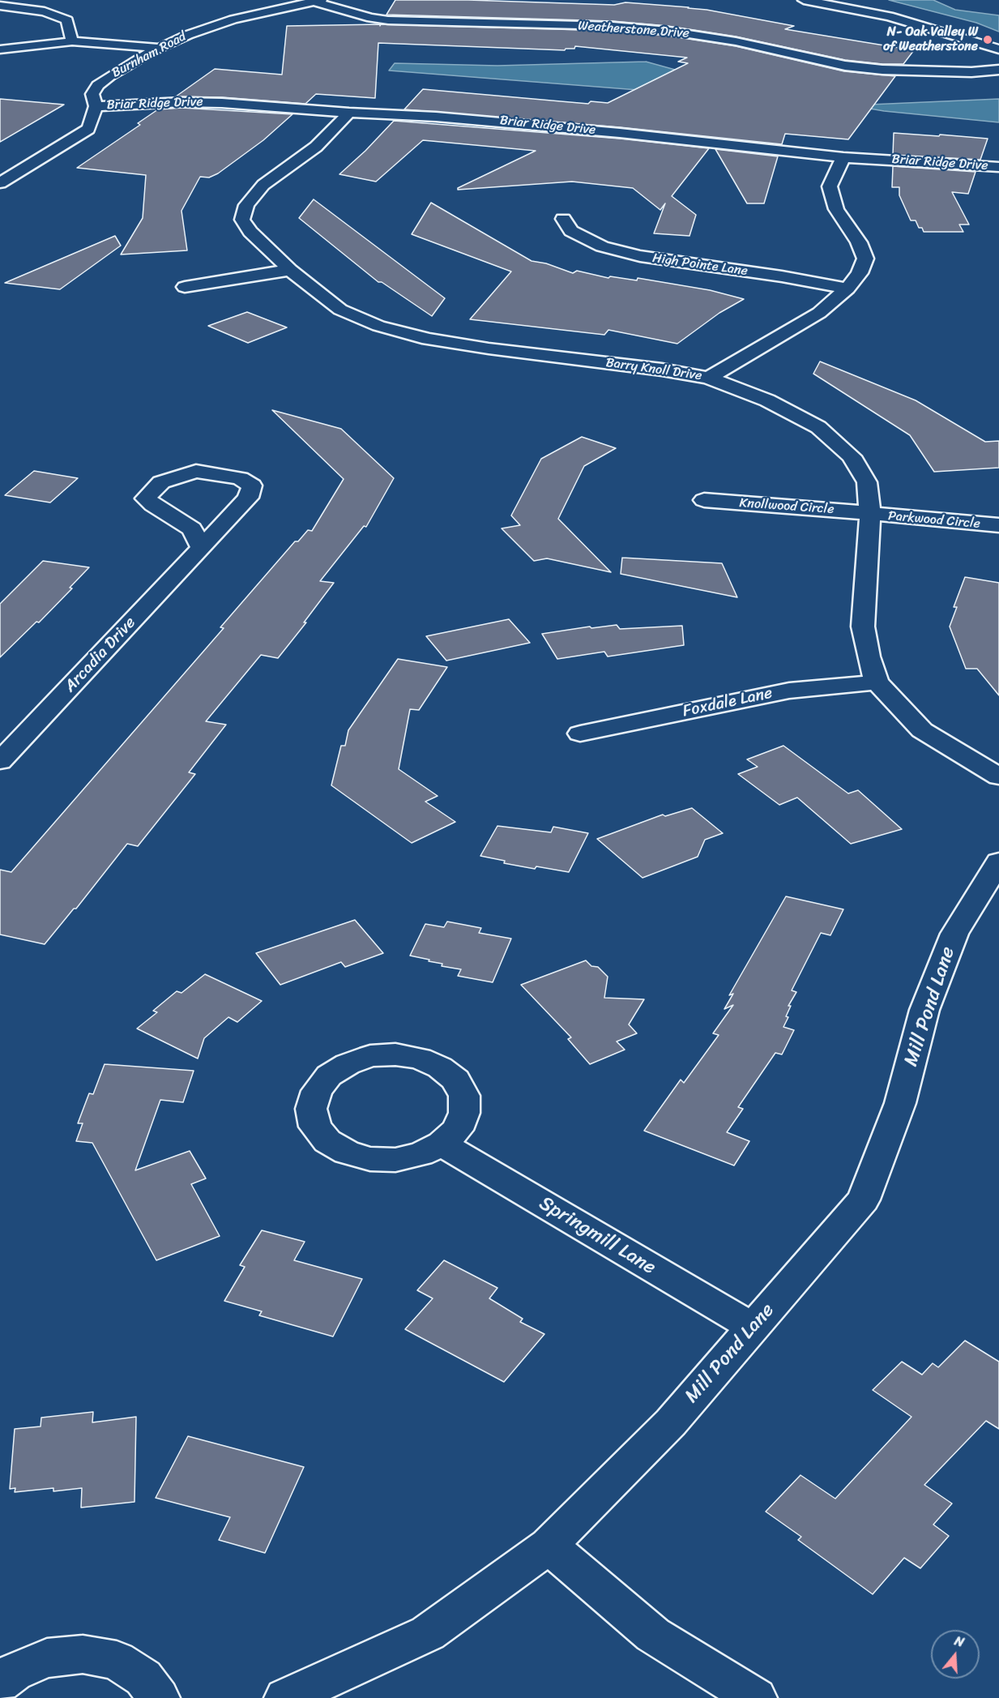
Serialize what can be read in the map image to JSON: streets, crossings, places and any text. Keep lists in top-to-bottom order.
{
  "streets": {
    "street": [
      "Weatherstone Drive",
      "Burnham Road",
      "Briar Ridge Drive",
      "High Pointe Lane",
      "Barry Knoll Drive",
      "Knollwood Circle",
      "Parkwood Circle",
      "Arcadia Drive",
      "Foxdale Lane",
      "Mill Pond Lane",
      "Springmill Lane"
    ]
  },
  "crossings": [
    ["Weatherstone Drive", "Burnham Road"],
    ["Burnham Road", "Briar Ridge Drive"],
    ["Briar Ridge Drive", "Barry Knoll Drive"],
    ["Barry Knoll Drive", "Knollwood Circle"],
    ["Barry Knoll Drive", "Parkwood Circle"],
    ["Barry Knoll Drive", "Foxdale Lane"],
    ["Knollwood Circle", "Parkwood Circle"],
    ["Mill Pond Lane", "Springmill Lane"]
  ],
  "places": ["N- Oak Valley W of Weatherstone"],
  "north": "top"
}
